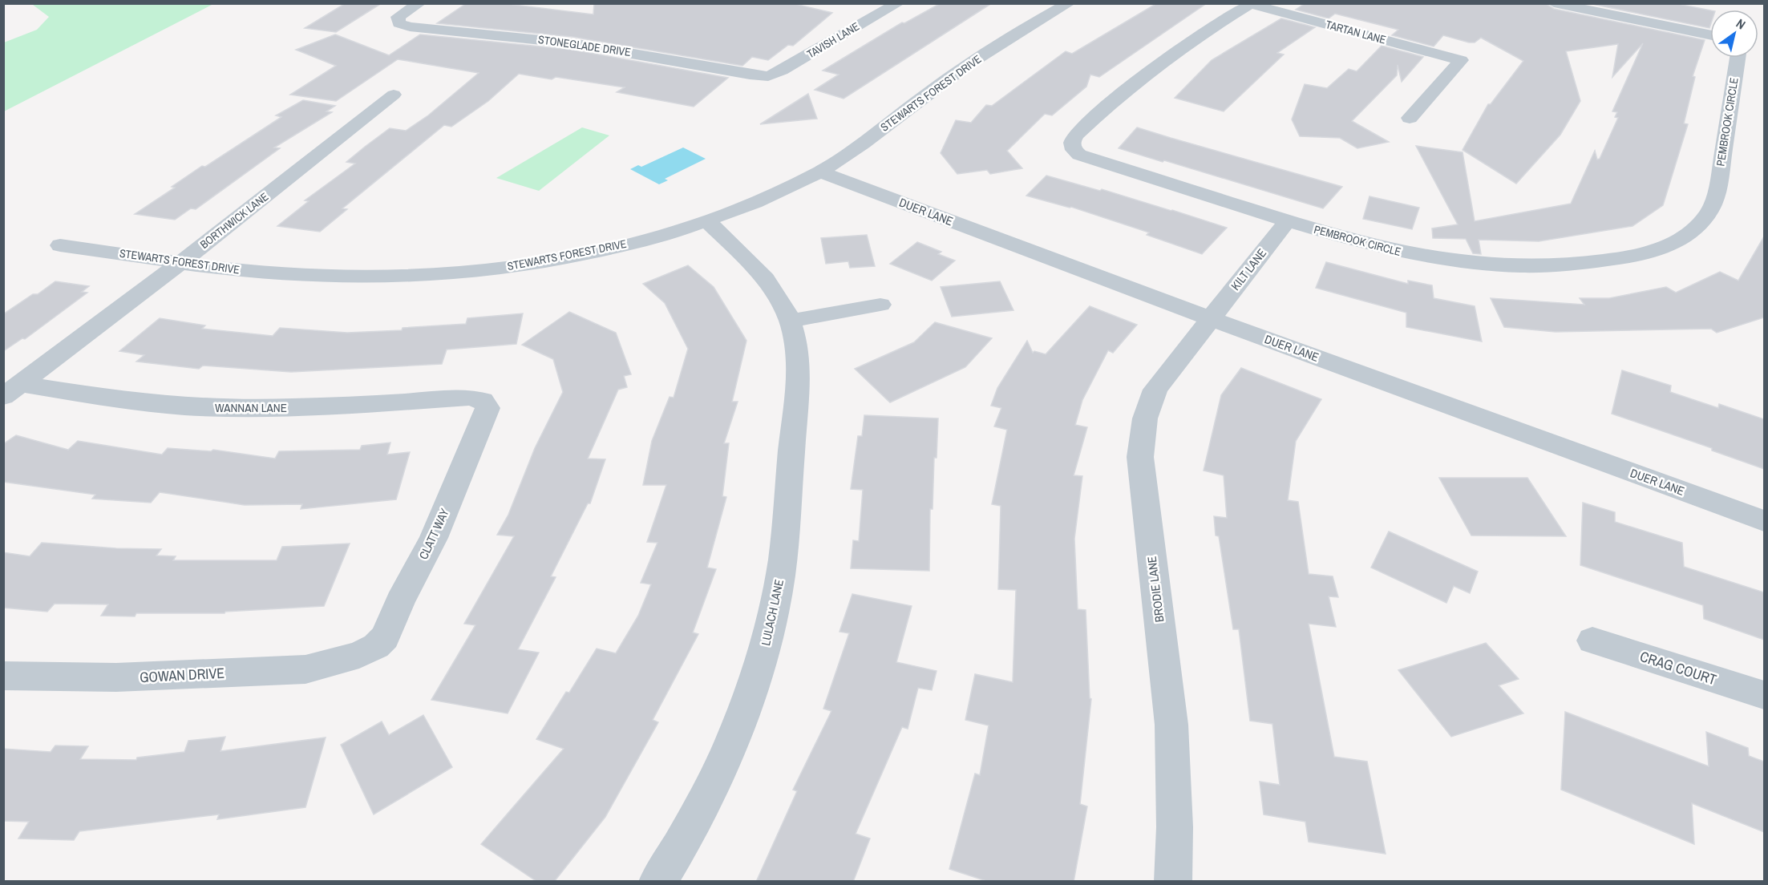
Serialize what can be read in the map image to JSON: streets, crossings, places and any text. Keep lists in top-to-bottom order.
{
  "streets": {
    "street": [
      "TARTAN LANE",
      "TAVISH LANE",
      "STONEGLADE DRIVE",
      "STEWARTS FOREST DRIVE",
      "PEMBROOK CIRCLE",
      "DUER LANE",
      "BORTHWICK LANE",
      "KILT LANE",
      "WANNAN LANE",
      "CLATT WAY",
      "BRODIE LANE",
      "LULACH LANE",
      "CRAG COURT",
      "GOWAN DRIVE"
    ]
  },
  "crossings": [
    ["TARTAN LANE", "PEMBROOK CIRCLE"],
    ["TAVISH LANE", "STONEGLADE DRIVE"],
    ["STEWARTS FOREST DRIVE", "DUER LANE"],
    ["STEWARTS FOREST DRIVE", "BORTHWICK LANE"],
    ["STEWARTS FOREST DRIVE", "LULACH LANE"],
    ["PEMBROOK CIRCLE", "KILT LANE"],
    ["DUER LANE", "KILT LANE"],
    ["DUER LANE", "BRODIE LANE"],
    ["BORTHWICK LANE", "WANNAN LANE"],
    ["KILT LANE", "BRODIE LANE"],
    ["WANNAN LANE", "CLATT WAY"],
    ["CLATT WAY", "GOWAN DRIVE"]
  ],
  "north": "top right"
}
